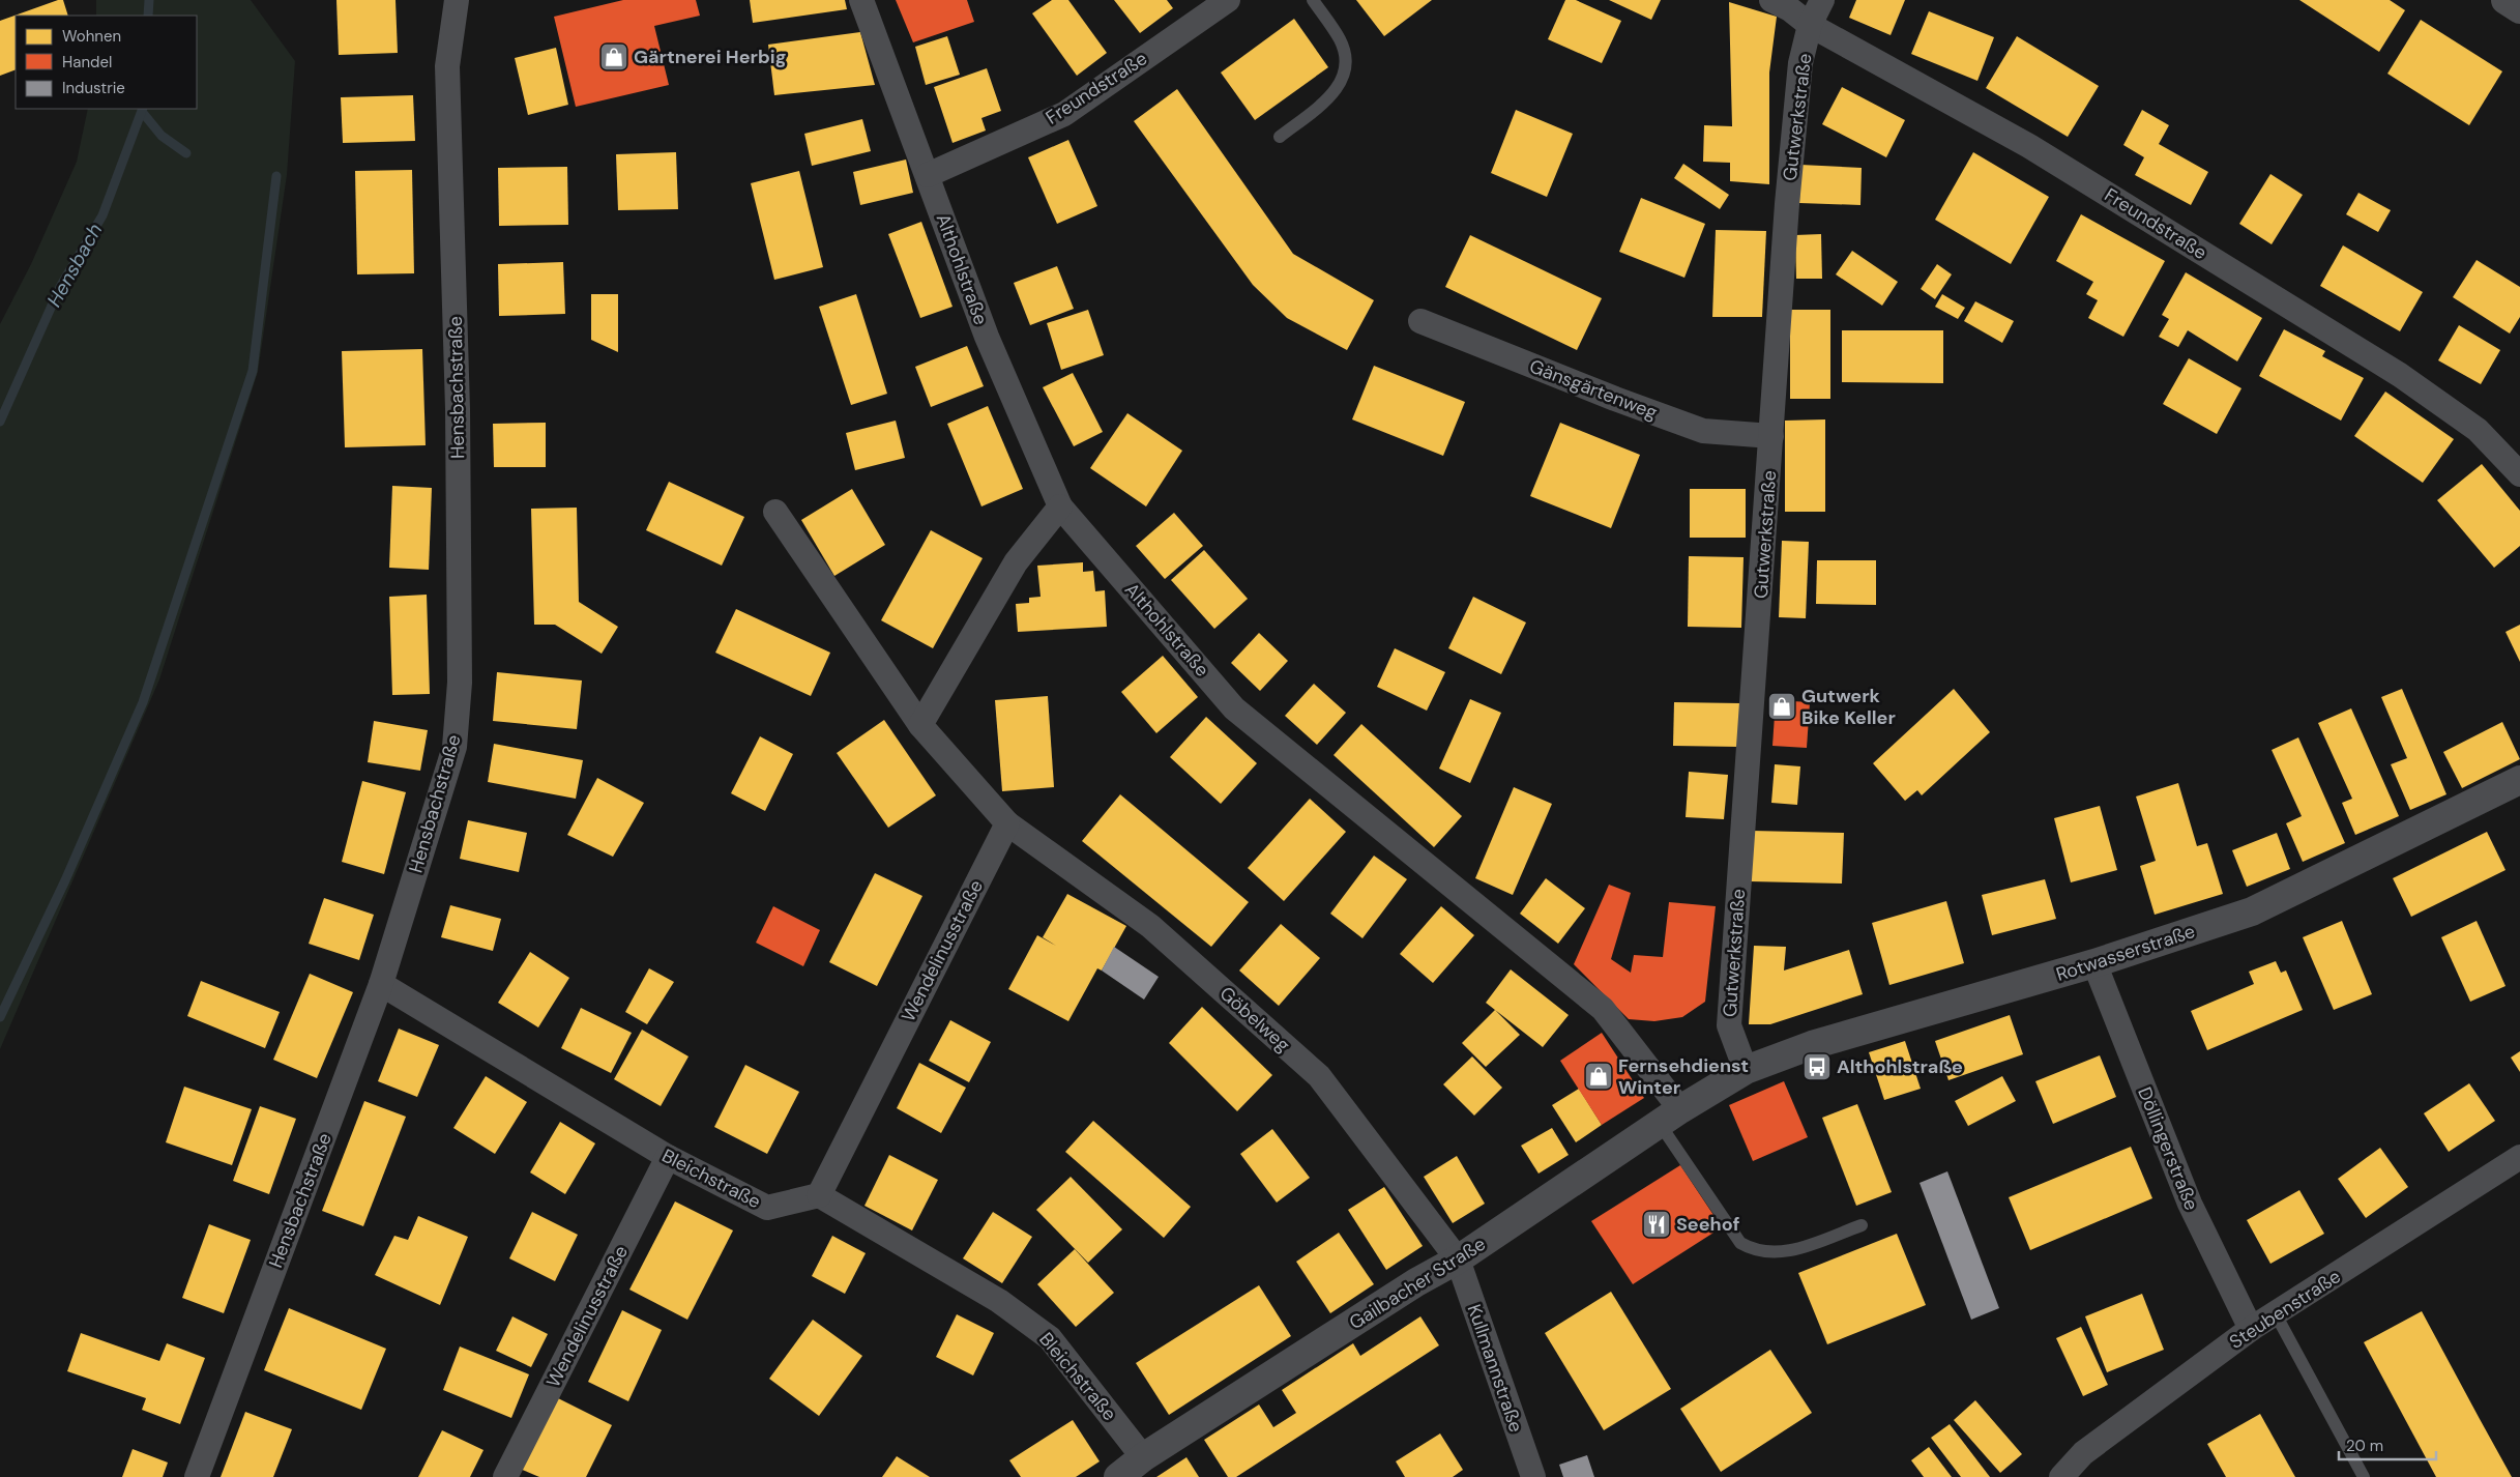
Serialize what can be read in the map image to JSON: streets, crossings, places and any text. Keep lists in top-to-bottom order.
{
  "streets": {
    "street": [
      "Freundstraße",
      "Gutwerkstraße",
      "Althohlstraße",
      "Hensbachstraße",
      "Gänsgärtenweg",
      "Wendelinusstraße",
      "Rotwasserstraße",
      "Göbelweg",
      "Döllingerstraße",
      "Bleichstraße",
      "Gailbacher Straße",
      "Steubenstraße",
      "Kullmannstraße"
    ]
  },
  "crossings": [
    ["Freundstraße", "Gutwerkstraße"],
    ["Freundstraße", "Althohlstraße"],
    ["Gutwerkstraße", "Gänsgärtenweg"],
    ["Gutwerkstraße", "Rotwasserstraße"],
    ["Althohlstraße", "Gailbacher Straße"],
    ["Hensbachstraße", "Bleichstraße"],
    ["Wendelinusstraße", "Göbelweg"],
    ["Wendelinusstraße", "Bleichstraße"],
    ["Rotwasserstraße", "Döllingerstraße"],
    ["Rotwasserstraße", "Gailbacher Straße"],
    ["Göbelweg", "Gailbacher Straße"],
    ["Göbelweg", "Kullmannstraße"],
    ["Döllingerstraße", "Steubenstraße"],
    ["Bleichstraße", "Gailbacher Straße"],
    ["Gailbacher Straße", "Kullmannstraße"]
  ],
  "water": ["Hensbach"],
  "places": {
    "shop": ["Gärtnerei Herbig", "Gutwerk Bike Keller", "Fernsehdienst Winter"],
    "bus stop": ["Althohlstraße"],
    "restaurant": ["Seehof"]
  },
  "legend": ["Wohnen", "Handel", "Industrie"],
  "scale_bar": "20 m"
}
